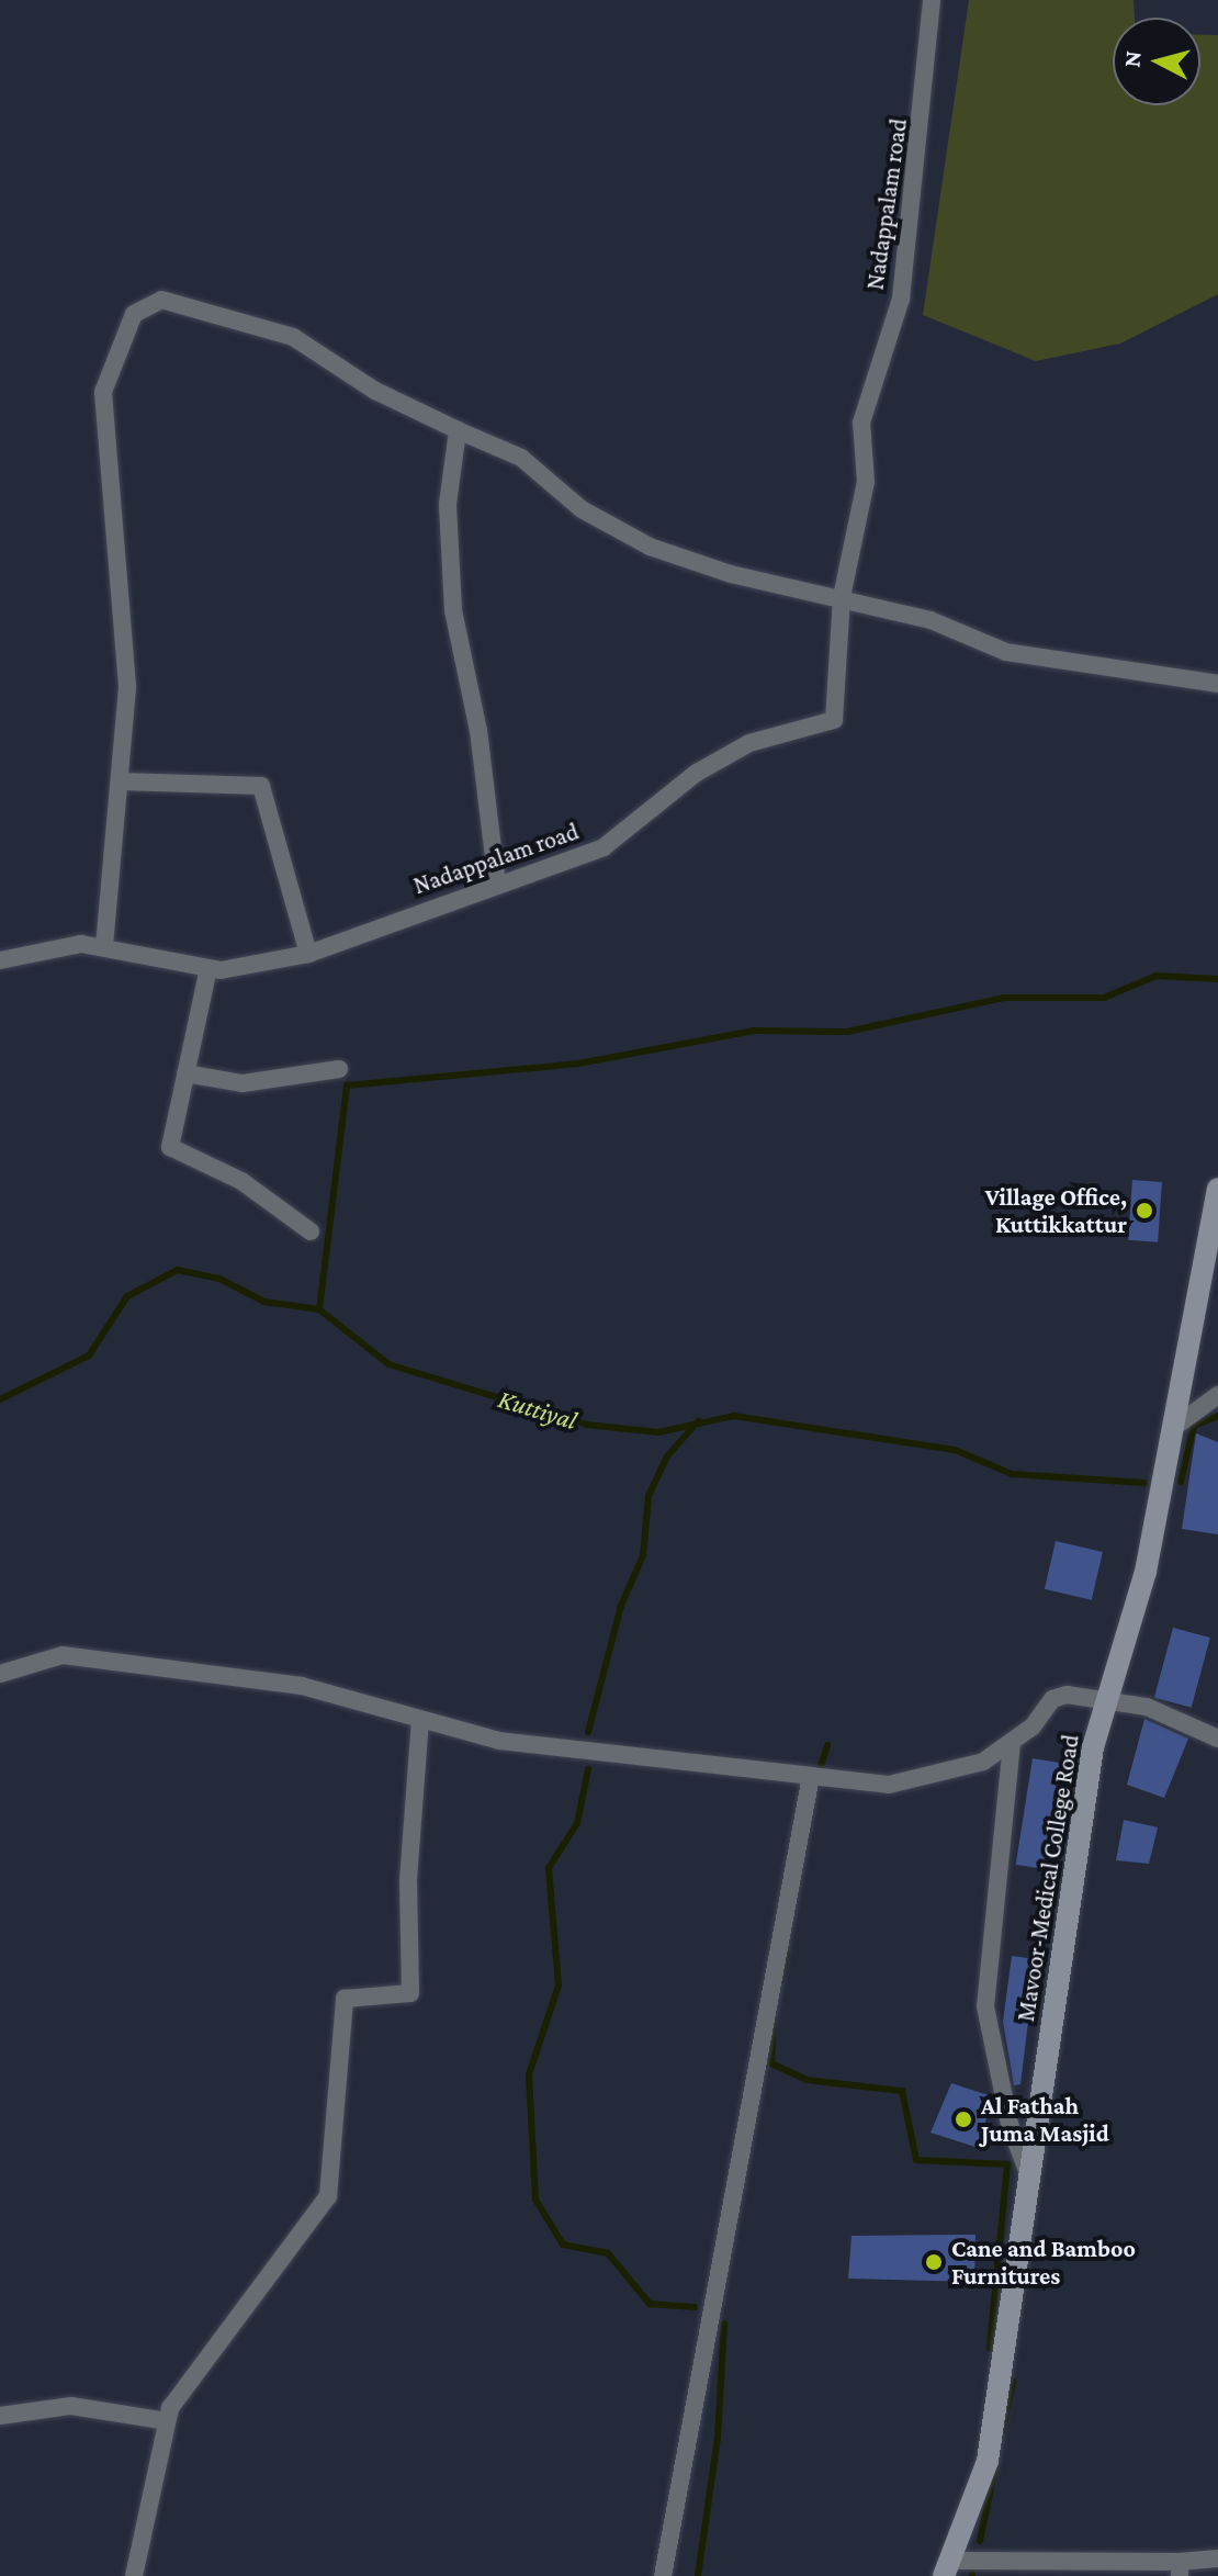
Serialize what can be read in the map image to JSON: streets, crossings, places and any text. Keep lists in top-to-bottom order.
{
  "streets": {
    "main road": ["Mavoor-Medical College Road"],
    "street": ["Nadappalam road"]
  },
  "water": ["Kuttiyal"],
  "places": ["Village Office, Kuttikkattur", "Al Fathah Juma Masjid", "Cane and Bamboo Furnitures"],
  "north": "left"
}
